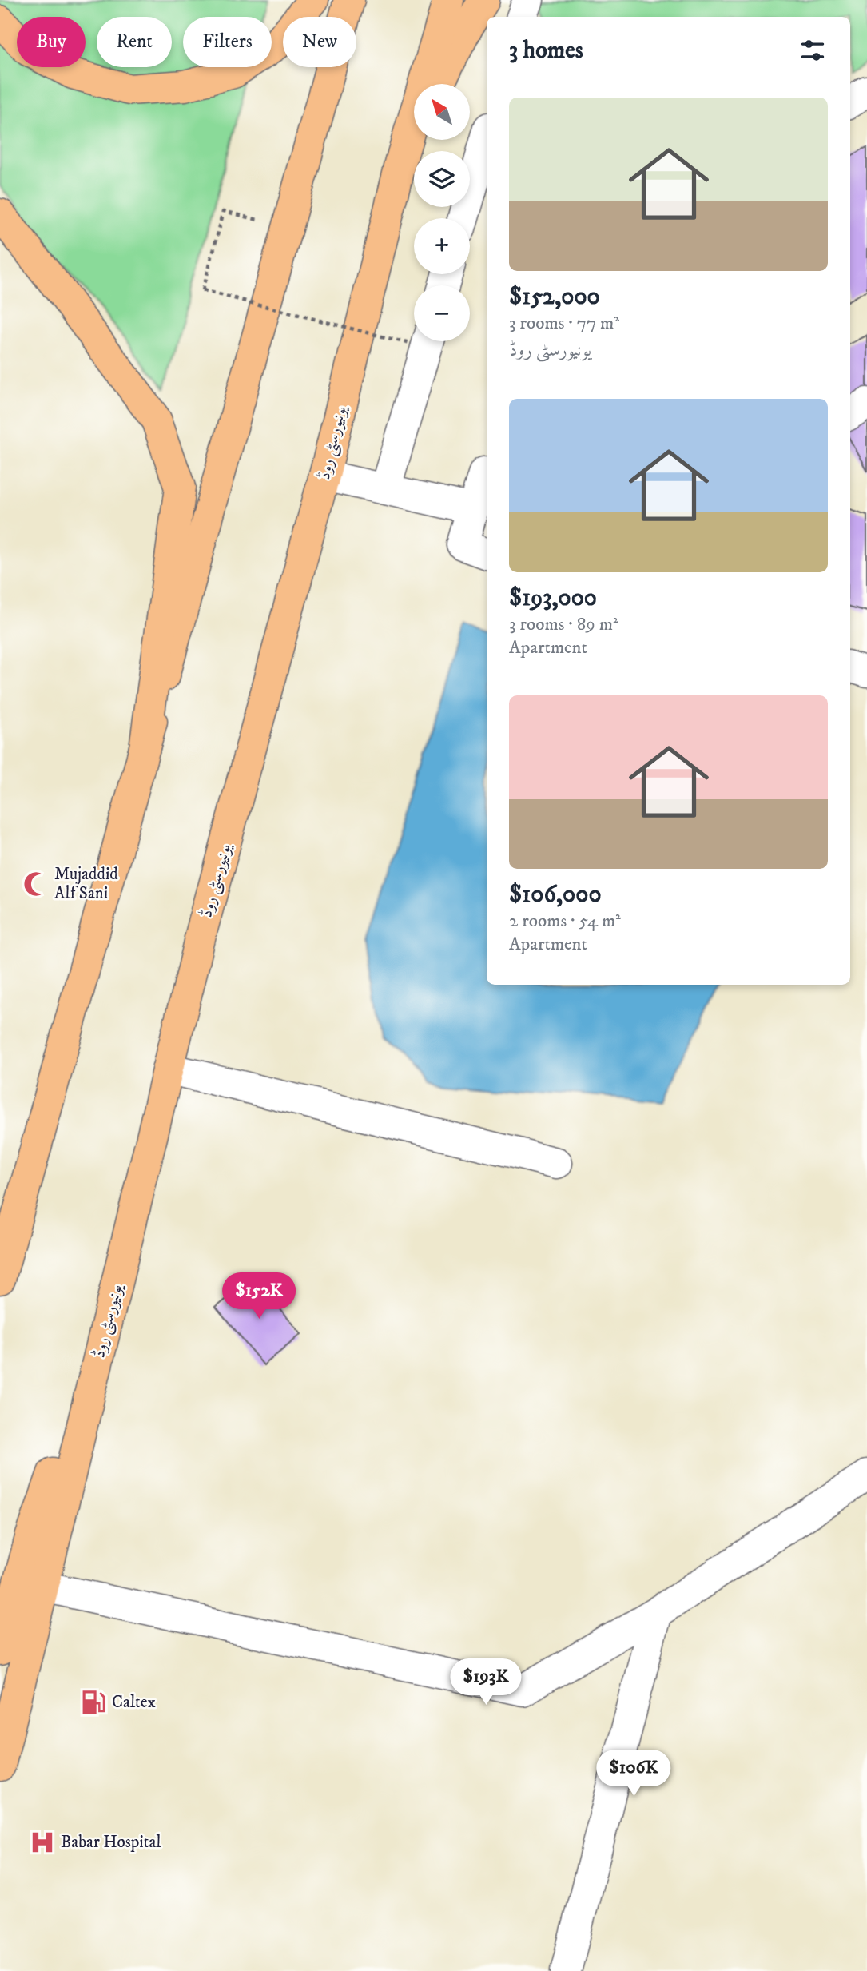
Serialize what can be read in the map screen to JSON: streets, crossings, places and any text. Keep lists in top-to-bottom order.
{
  "streets": {
    "main road": ["یونیورسٹی روڈ"]
  },
  "places": {
    "mosque": ["Mujaddid Alf Sani"],
    "fuel station": ["Caltex"],
    "hospital": ["Babar Hospital"]
  },
  "north": "top left",
  "page": {
    "chip": [
      "Buy",
      "Rent",
      "Filters",
      "New"
    ],
    "heading": "3 homes",
    "map_buttons": ["+", "−"],
    "list": [
      {
        "name": "$152,000",
        "note": "3 rooms · 77 m² · یونیورسٹی روڈ"
      },
      {
        "name": "$193,000",
        "note": "3 rooms · 89 m² · Apartment"
      },
      {
        "name": "$106,000",
        "note": "2 rooms · 54 m² · Apartment"
      }
    ],
    "price": ["$152K", "$193K", "$106K"]
  }
}
